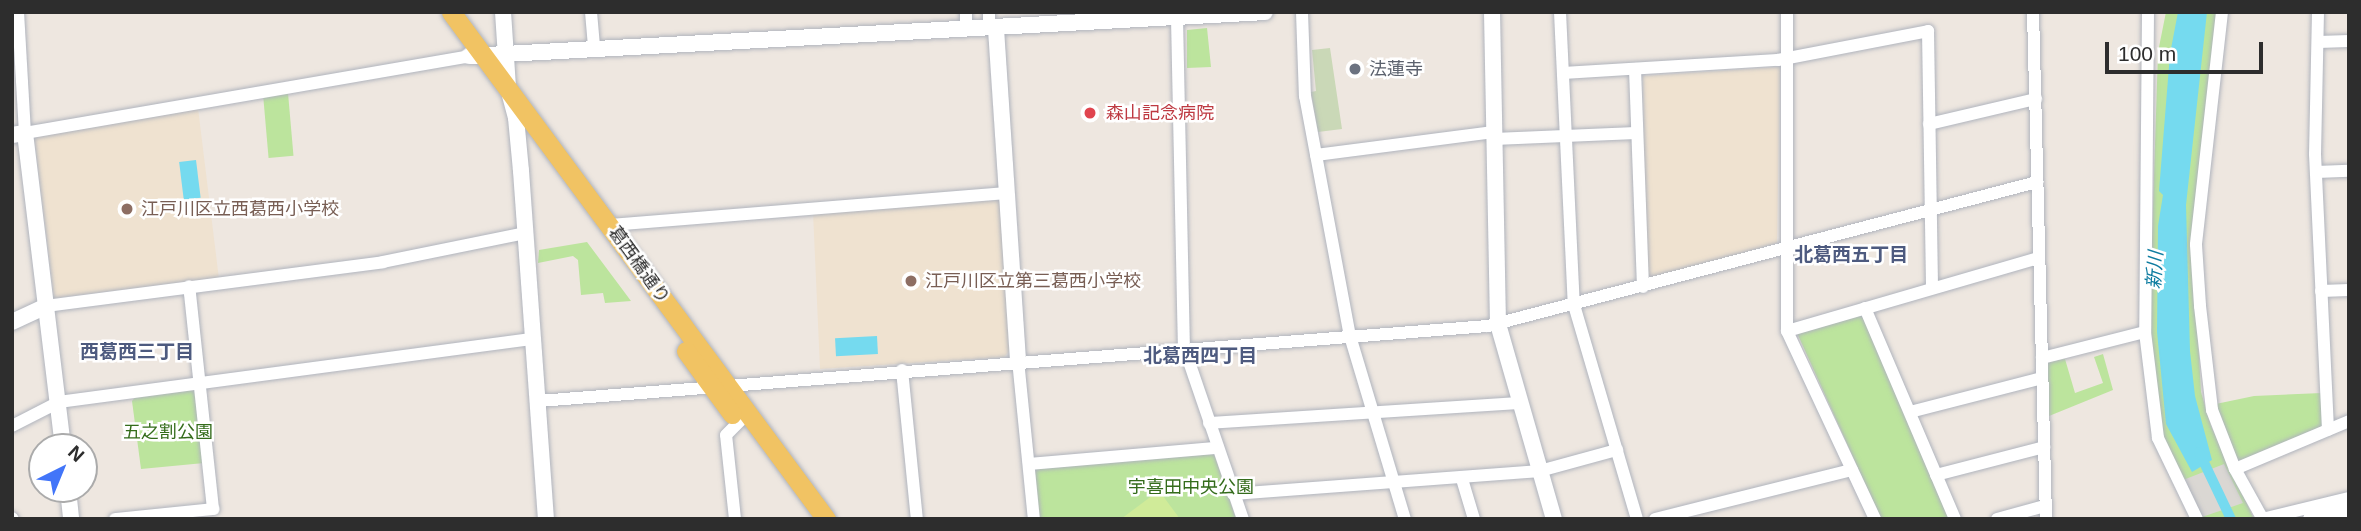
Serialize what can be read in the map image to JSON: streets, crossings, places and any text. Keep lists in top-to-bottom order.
{
  "streets": {
    "main road": ["葛西橋通り"]
  },
  "districts": ["北葛西五丁目", "西葛西三丁目", "北葛西四丁目"],
  "water": ["新川"],
  "parks": ["五之割公園", "宇喜田中央公園"],
  "places": [
    "法蓮寺",
    "森山記念病院",
    "江戸川区立西葛西小学校",
    "江戸川区立第三葛西小学校"
  ],
  "scale_bar": "100 m",
  "north": "top right"
}
